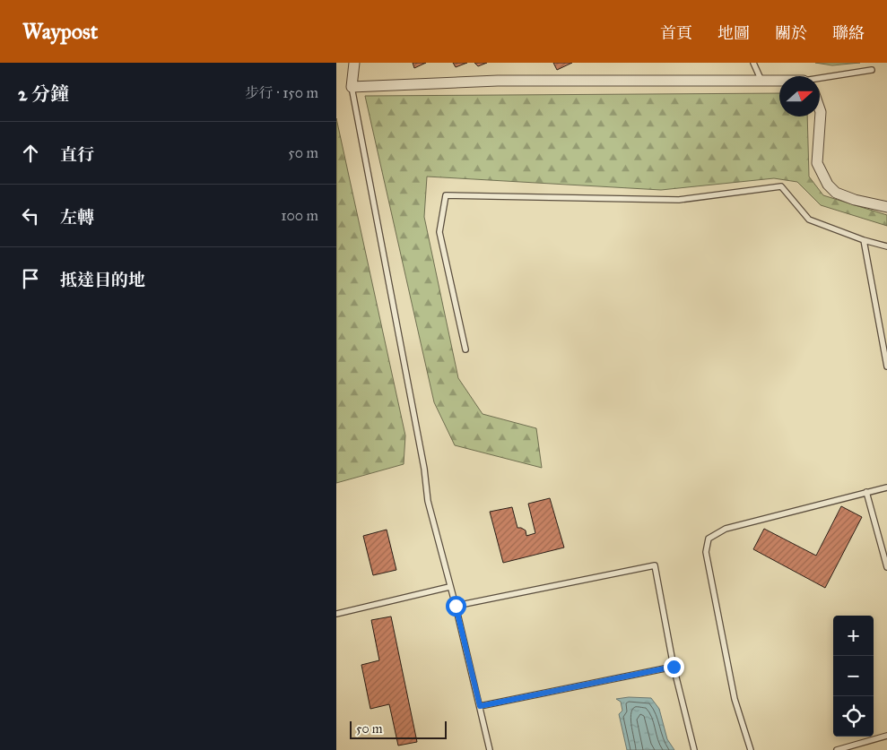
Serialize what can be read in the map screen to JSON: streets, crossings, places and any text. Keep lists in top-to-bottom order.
{
  "scale_bar": "50 m",
  "north": "right",
  "page": {
    "header": "Waypost",
    "nav": [
      "首頁",
      "地圖",
      "關於",
      "聯絡"
    ],
    "heading": ["2 分鐘", "步行 · 150 m"],
    "list": [
      ["直行", "50 m"],
      ["左轉", "100 m"],
      "抵達目的地"
    ],
    "map_buttons": ["+", "−"],
    "scale": "50 m"
  }
}
